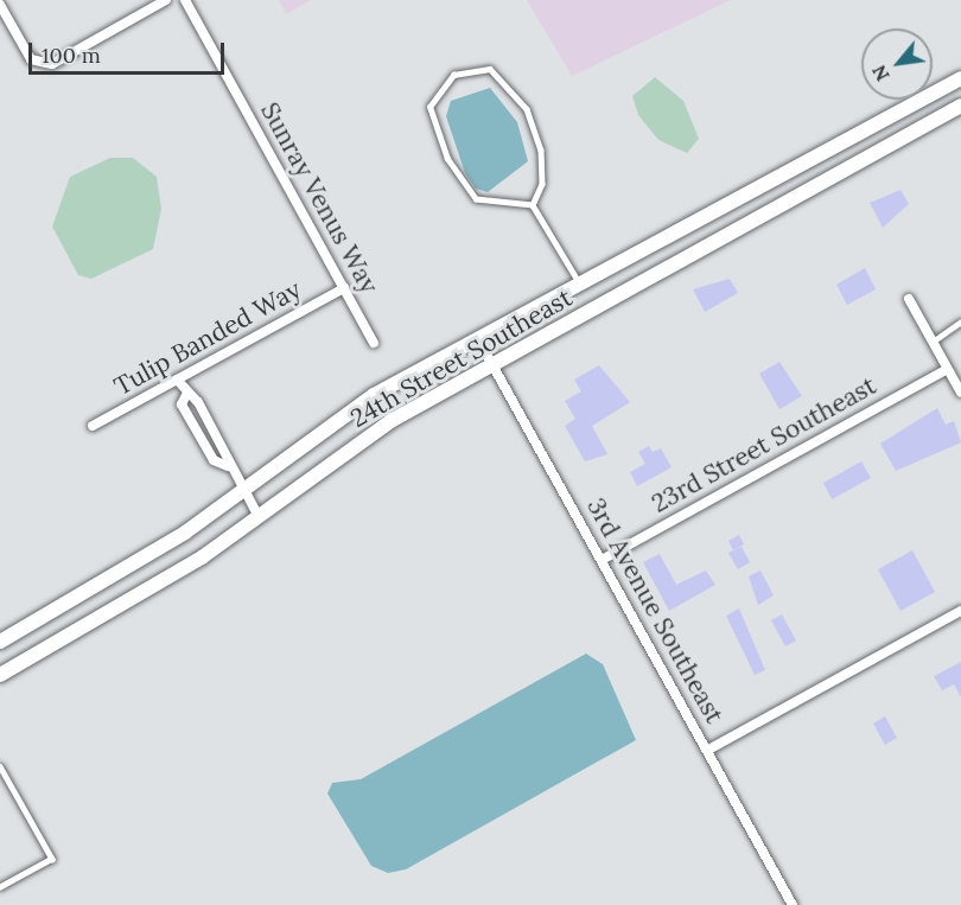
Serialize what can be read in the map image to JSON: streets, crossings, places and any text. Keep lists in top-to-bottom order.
{
  "streets": {
    "street": [
      "Sunray Venus Way",
      "Tulip Banded Way",
      "24th Street Southeast",
      "23rd Street Southeast",
      "3rd Avenue Southeast"
    ]
  },
  "crossings": [
    ["Sunray Venus Way", "Tulip Banded Way"],
    ["24th Street Southeast", "3rd Avenue Southeast"],
    ["23rd Street Southeast", "3rd Avenue Southeast"]
  ],
  "scale_bar": "100 m",
  "north": "bottom left"
}
